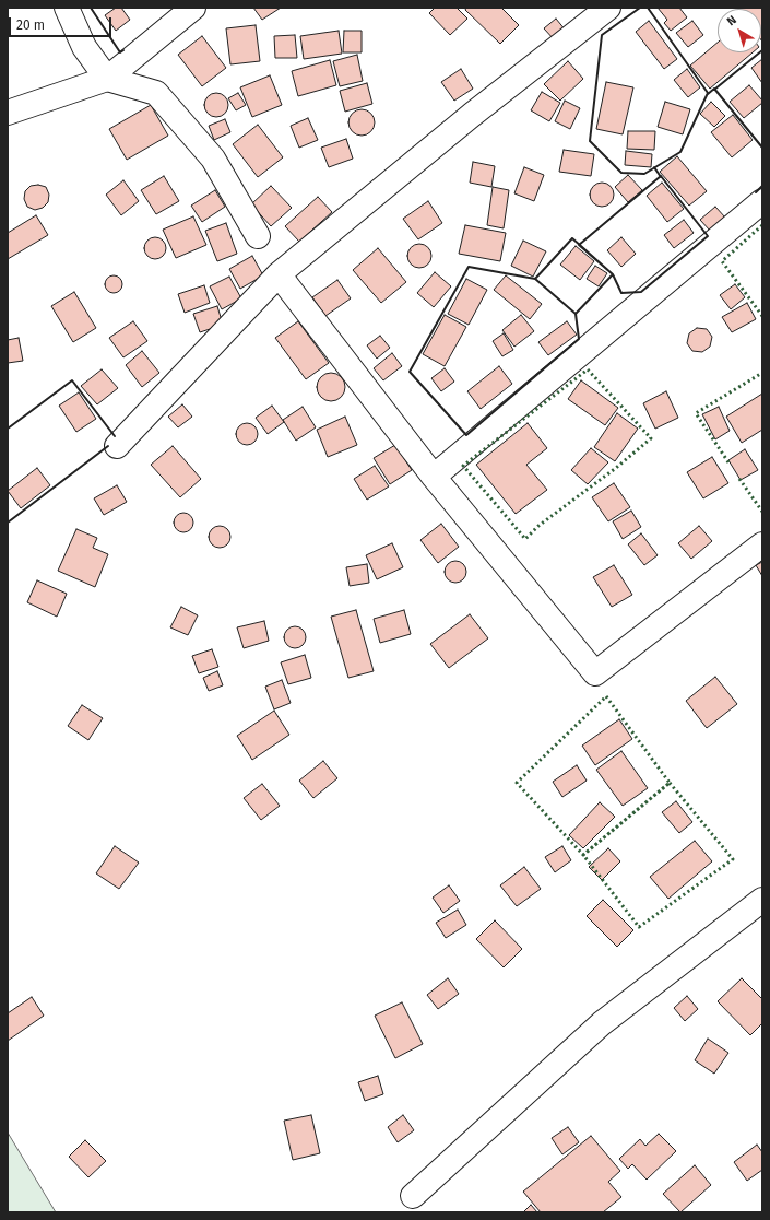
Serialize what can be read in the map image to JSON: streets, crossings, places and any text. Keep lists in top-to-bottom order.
{
  "scale_bar": "20 m",
  "north": "top left"
}
